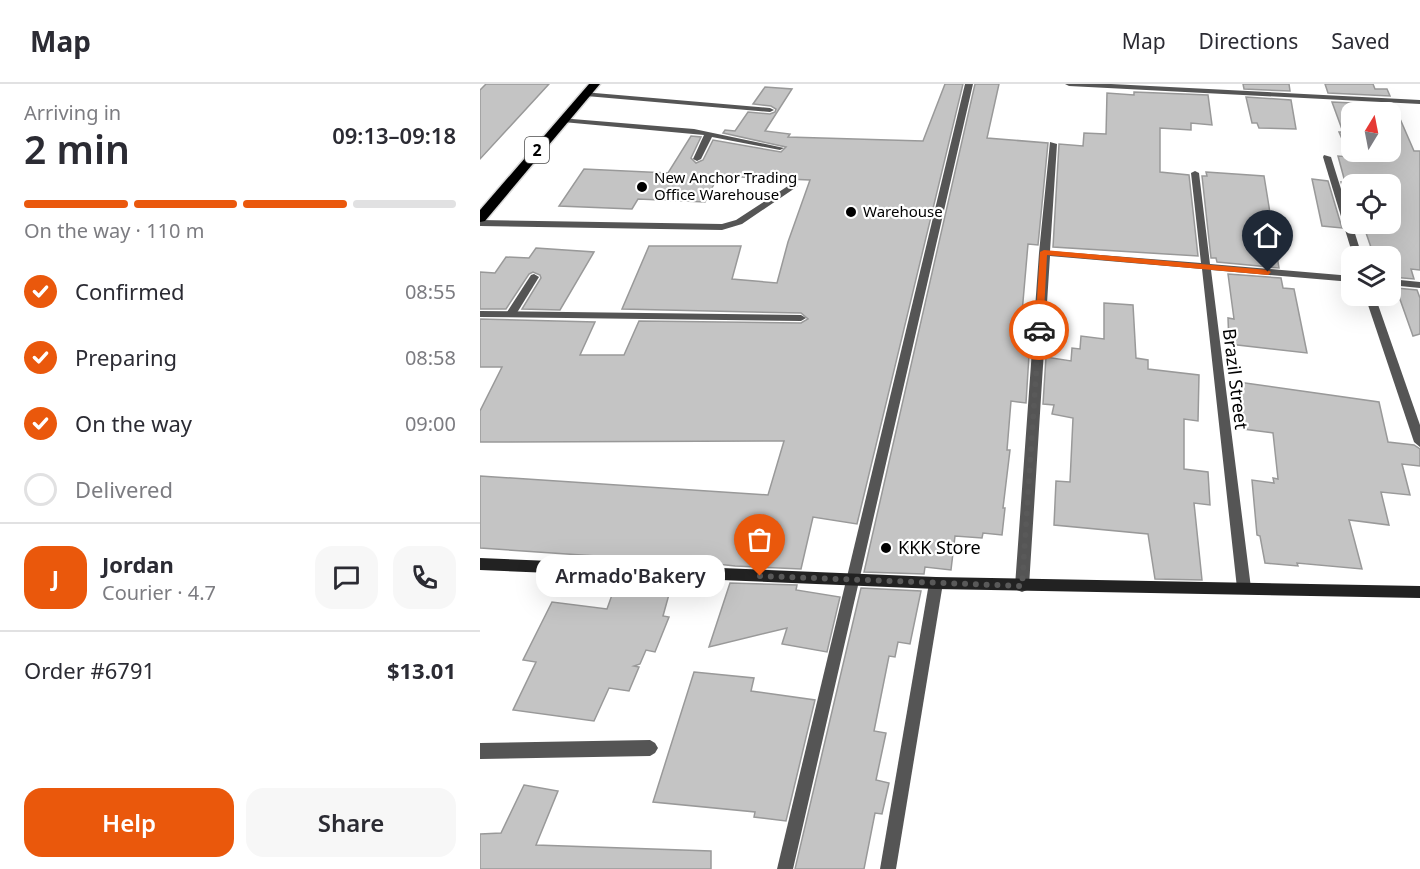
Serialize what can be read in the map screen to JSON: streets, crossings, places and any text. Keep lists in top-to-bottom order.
{
  "streets": {
    "highway": ["2"],
    "street": ["Brazil Street"]
  },
  "places": [
    "New Anchor Trading Office Warehouse",
    "Warehouse",
    "KKK Store",
    "Armado'Bakery"
  ],
  "north": "top",
  "page": {
    "header": "Map",
    "nav": ["Map", "Directions", "Saved"],
    "heading": ["2 min", "Arriving in", "09:13–09:18"],
    "panel": [
      "Jordan",
      "Courier · 4.7",
      "Order #6791",
      "$13.01"
    ],
    "bar": "On the way · 110 m",
    "list": [
      ["Confirmed", "08:55"],
      ["Preparing", "08:58"],
      ["On the way", "09:00"],
      "Delivered"
    ],
    "round": "J",
    "bubble": "Armado'Bakery",
    "buttons": ["Help", "Share"]
  }
}
